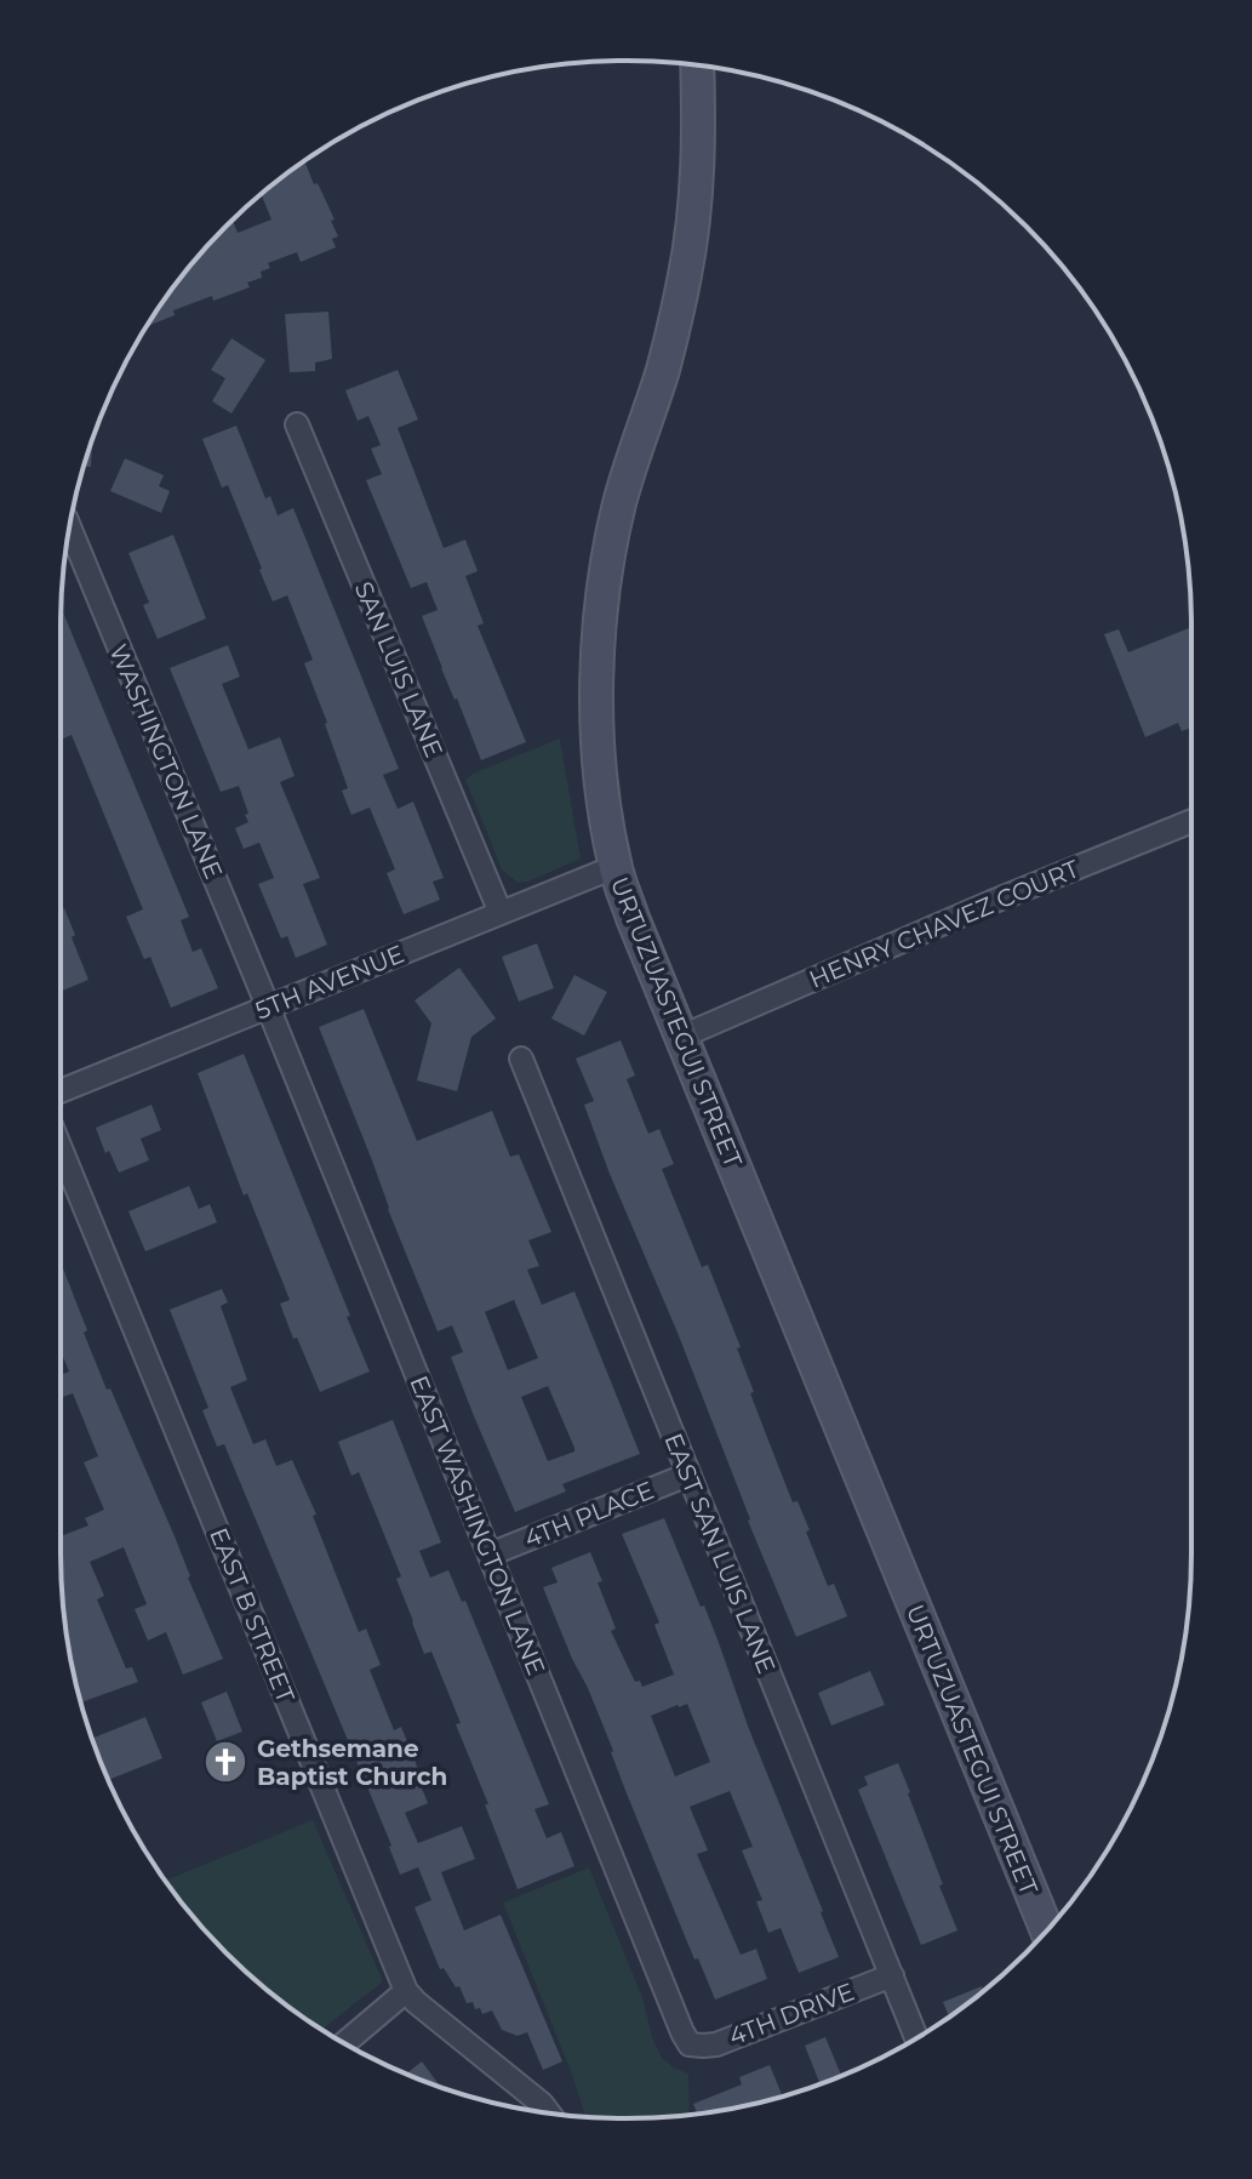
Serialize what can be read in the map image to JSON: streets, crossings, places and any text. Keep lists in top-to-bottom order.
{
  "streets": {
    "main road": ["URTUZUASTEGUI STREET"],
    "street": [
      "SAN LUIS LANE",
      "WASHINGTON LANE",
      "HENRY CHAVEZ COURT",
      "5TH AVENUE",
      "4TH PLACE",
      "EAST WASHINGTON LANE",
      "EAST SAN LUIS LANE",
      "EAST B STREET",
      "4TH DRIVE"
    ]
  },
  "crossings": [
    ["SAN LUIS LANE", "5TH AVENUE"],
    ["WASHINGTON LANE", "5TH AVENUE"],
    ["WASHINGTON LANE", "EAST WASHINGTON LANE"],
    ["HENRY CHAVEZ COURT", "URTUZUASTEGUI STREET"],
    ["5TH AVENUE", "URTUZUASTEGUI STREET"],
    ["5TH AVENUE", "EAST WASHINGTON LANE"],
    ["4TH PLACE", "EAST WASHINGTON LANE"],
    ["4TH PLACE", "EAST SAN LUIS LANE"],
    ["EAST WASHINGTON LANE", "4TH DRIVE"],
    ["EAST SAN LUIS LANE", "4TH DRIVE"]
  ],
  "places": {
    "church": ["Gethsemane Baptist Church"]
  }
}
